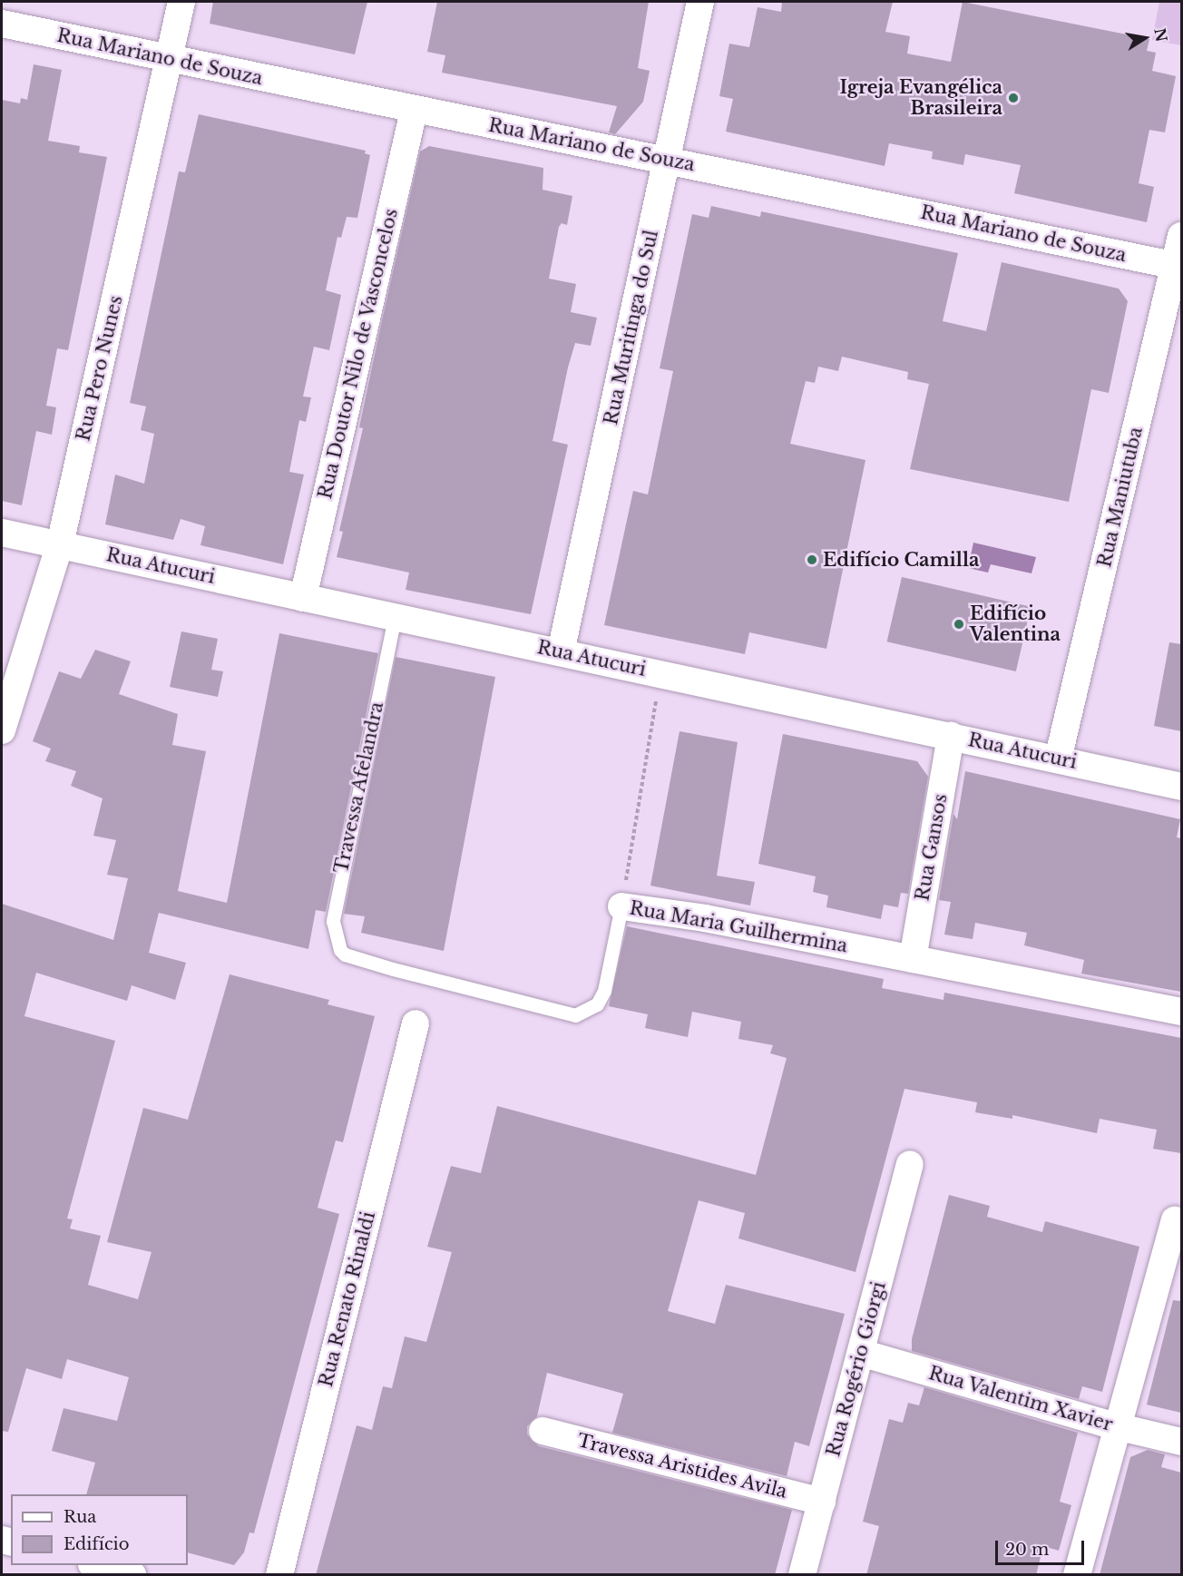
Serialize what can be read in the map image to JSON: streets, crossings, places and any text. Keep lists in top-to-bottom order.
{
  "streets": {
    "street": [
      "Rua Mariano de Souza",
      "Rua Muritinga do Sul",
      "Rua Doutor Nilo de Vasconcelos",
      "Rua Pero Nunes",
      "Rua Maniutuba",
      "Rua Atucuri",
      "Rua Gansos",
      "Rua Maria Guilhermina",
      "Rua Renato Rinaldi",
      "Rua Rogério Giorgi",
      "Rua Valentim Xavier",
      "Travessa Aristides Avila"
    ],
    "lane": ["Travessa Afelandra"]
  },
  "crossings": [
    ["Rua Mariano de Souza", "Rua Muritinga do Sul"],
    ["Rua Mariano de Souza", "Rua Doutor Nilo de Vasconcelos"],
    ["Rua Mariano de Souza", "Rua Pero Nunes"],
    ["Rua Mariano de Souza", "Rua Maniutuba"],
    ["Rua Muritinga do Sul", "Rua Atucuri"],
    ["Rua Doutor Nilo de Vasconcelos", "Rua Atucuri"],
    ["Rua Pero Nunes", "Rua Atucuri"],
    ["Rua Maniutuba", "Rua Atucuri"],
    ["Rua Atucuri", "Travessa Afelandra"],
    ["Rua Atucuri", "Rua Gansos"],
    ["Travessa Afelandra", "Rua Maria Guilhermina"],
    ["Rua Gansos", "Rua Maria Guilhermina"],
    ["Rua Rogério Giorgi", "Rua Valentim Xavier"],
    ["Rua Rogério Giorgi", "Travessa Aristides Avila"]
  ],
  "places": ["Igreja Evangélica Brasileira", "Edifício Camilla", "Edifício Valentina"],
  "legend": ["Rua", "Edifício"],
  "scale_bar": "20 m",
  "north": "right"
}
